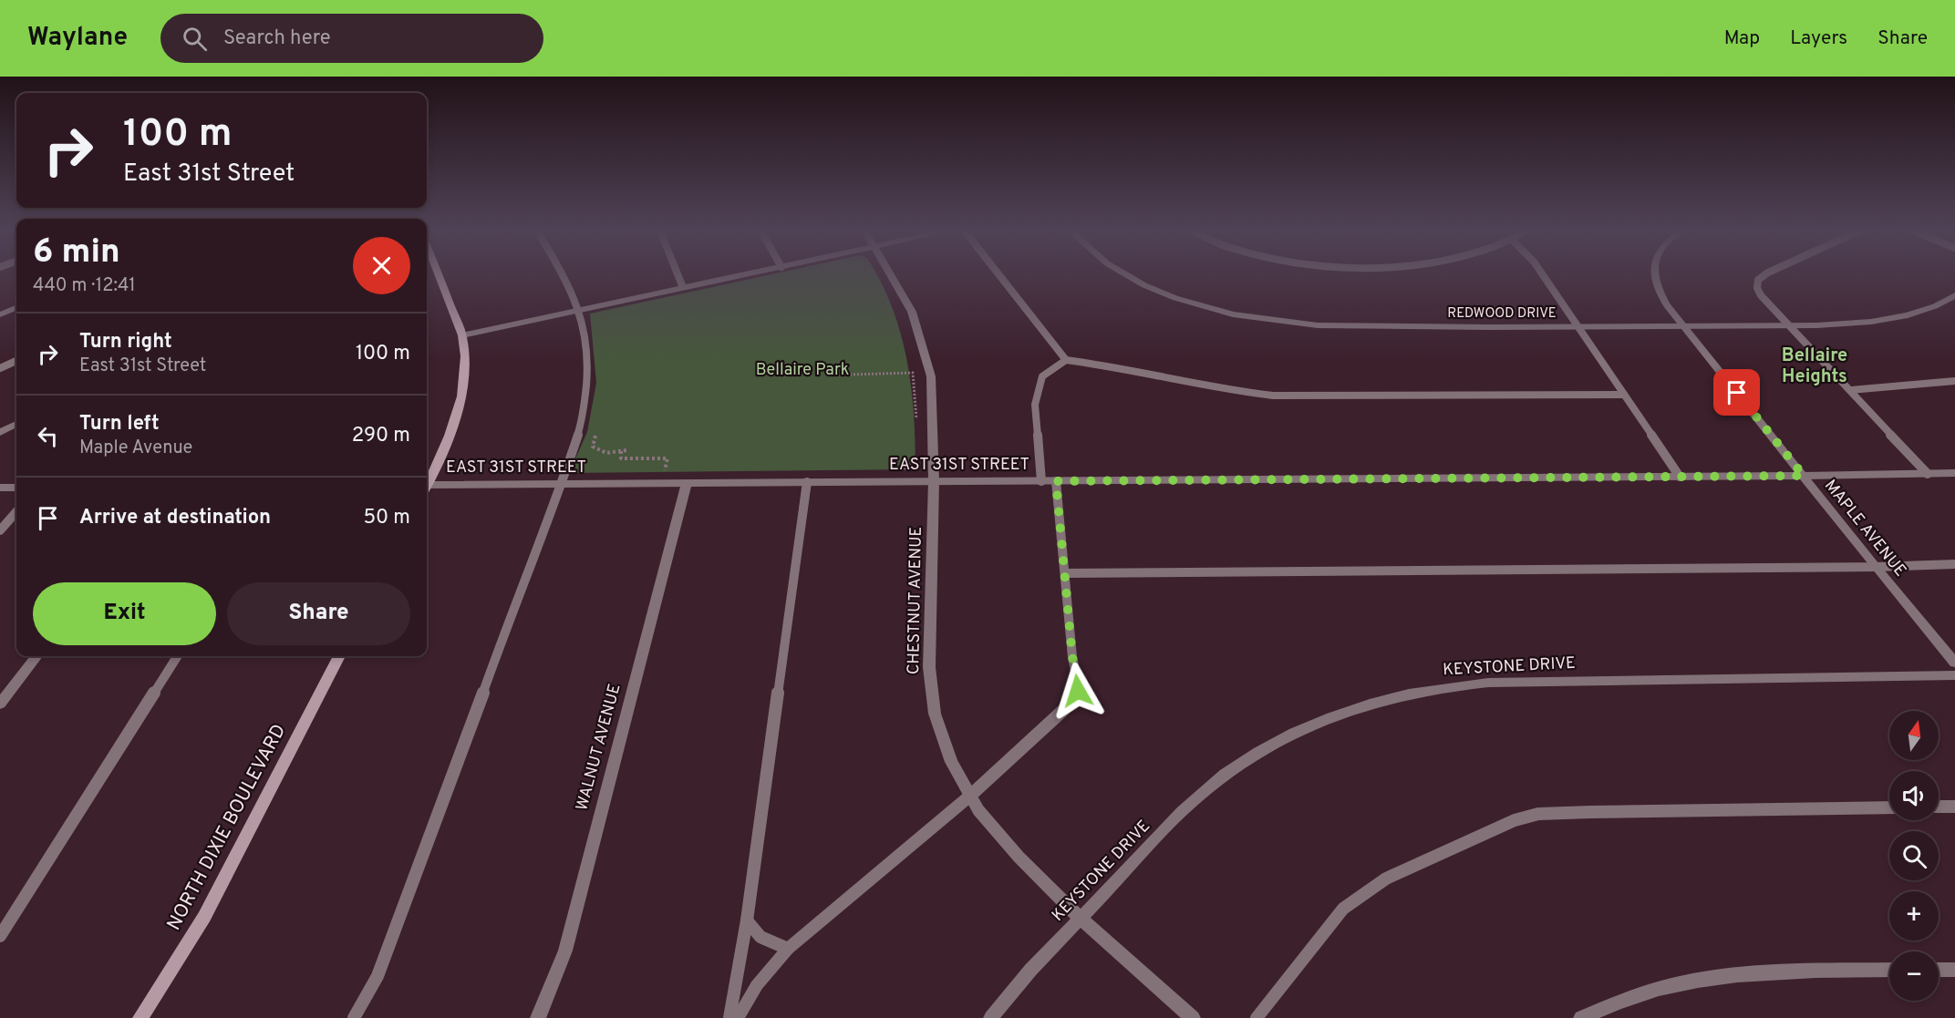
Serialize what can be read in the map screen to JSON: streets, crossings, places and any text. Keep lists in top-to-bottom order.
{
  "streets": {
    "main road": ["NORTH DIXIE BOULEVARD"],
    "street": [
      "REDWOOD DRIVE",
      "EAST 31ST STREET",
      "MAPLE AVENUE",
      "CHESTNUT AVENUE",
      "KEYSTONE DRIVE",
      "WALNUT AVENUE"
    ]
  },
  "crossings": [
    ["REDWOOD DRIVE", "MAPLE AVENUE"],
    ["EAST 31ST STREET", "MAPLE AVENUE"],
    ["EAST 31ST STREET", "CHESTNUT AVENUE"],
    ["EAST 31ST STREET", "WALNUT AVENUE"],
    ["CHESTNUT AVENUE", "KEYSTONE DRIVE"]
  ],
  "districts": ["Bellaire Heights"],
  "parks": ["Bellaire Park"],
  "north": "top",
  "page": {
    "header": "Waylane",
    "search": "Search here",
    "nav": ["Map", "Layers", "Share"],
    "turn": ["100 m", "East 31st Street"],
    "heading": ["6 min", "440 m · 12:41"],
    "list": [
      {
        "name": "Turn right",
        "note": "East 31st Street",
        "value": "100 m"
      },
      {
        "name": "Turn left",
        "note": "Maple Avenue",
        "value": "290 m"
      },
      {
        "name": "Arrive at destination",
        "value": "50 m"
      }
    ],
    "buttons": ["Exit", "Share"],
    "map_buttons": ["+", "−"]
  }
}
